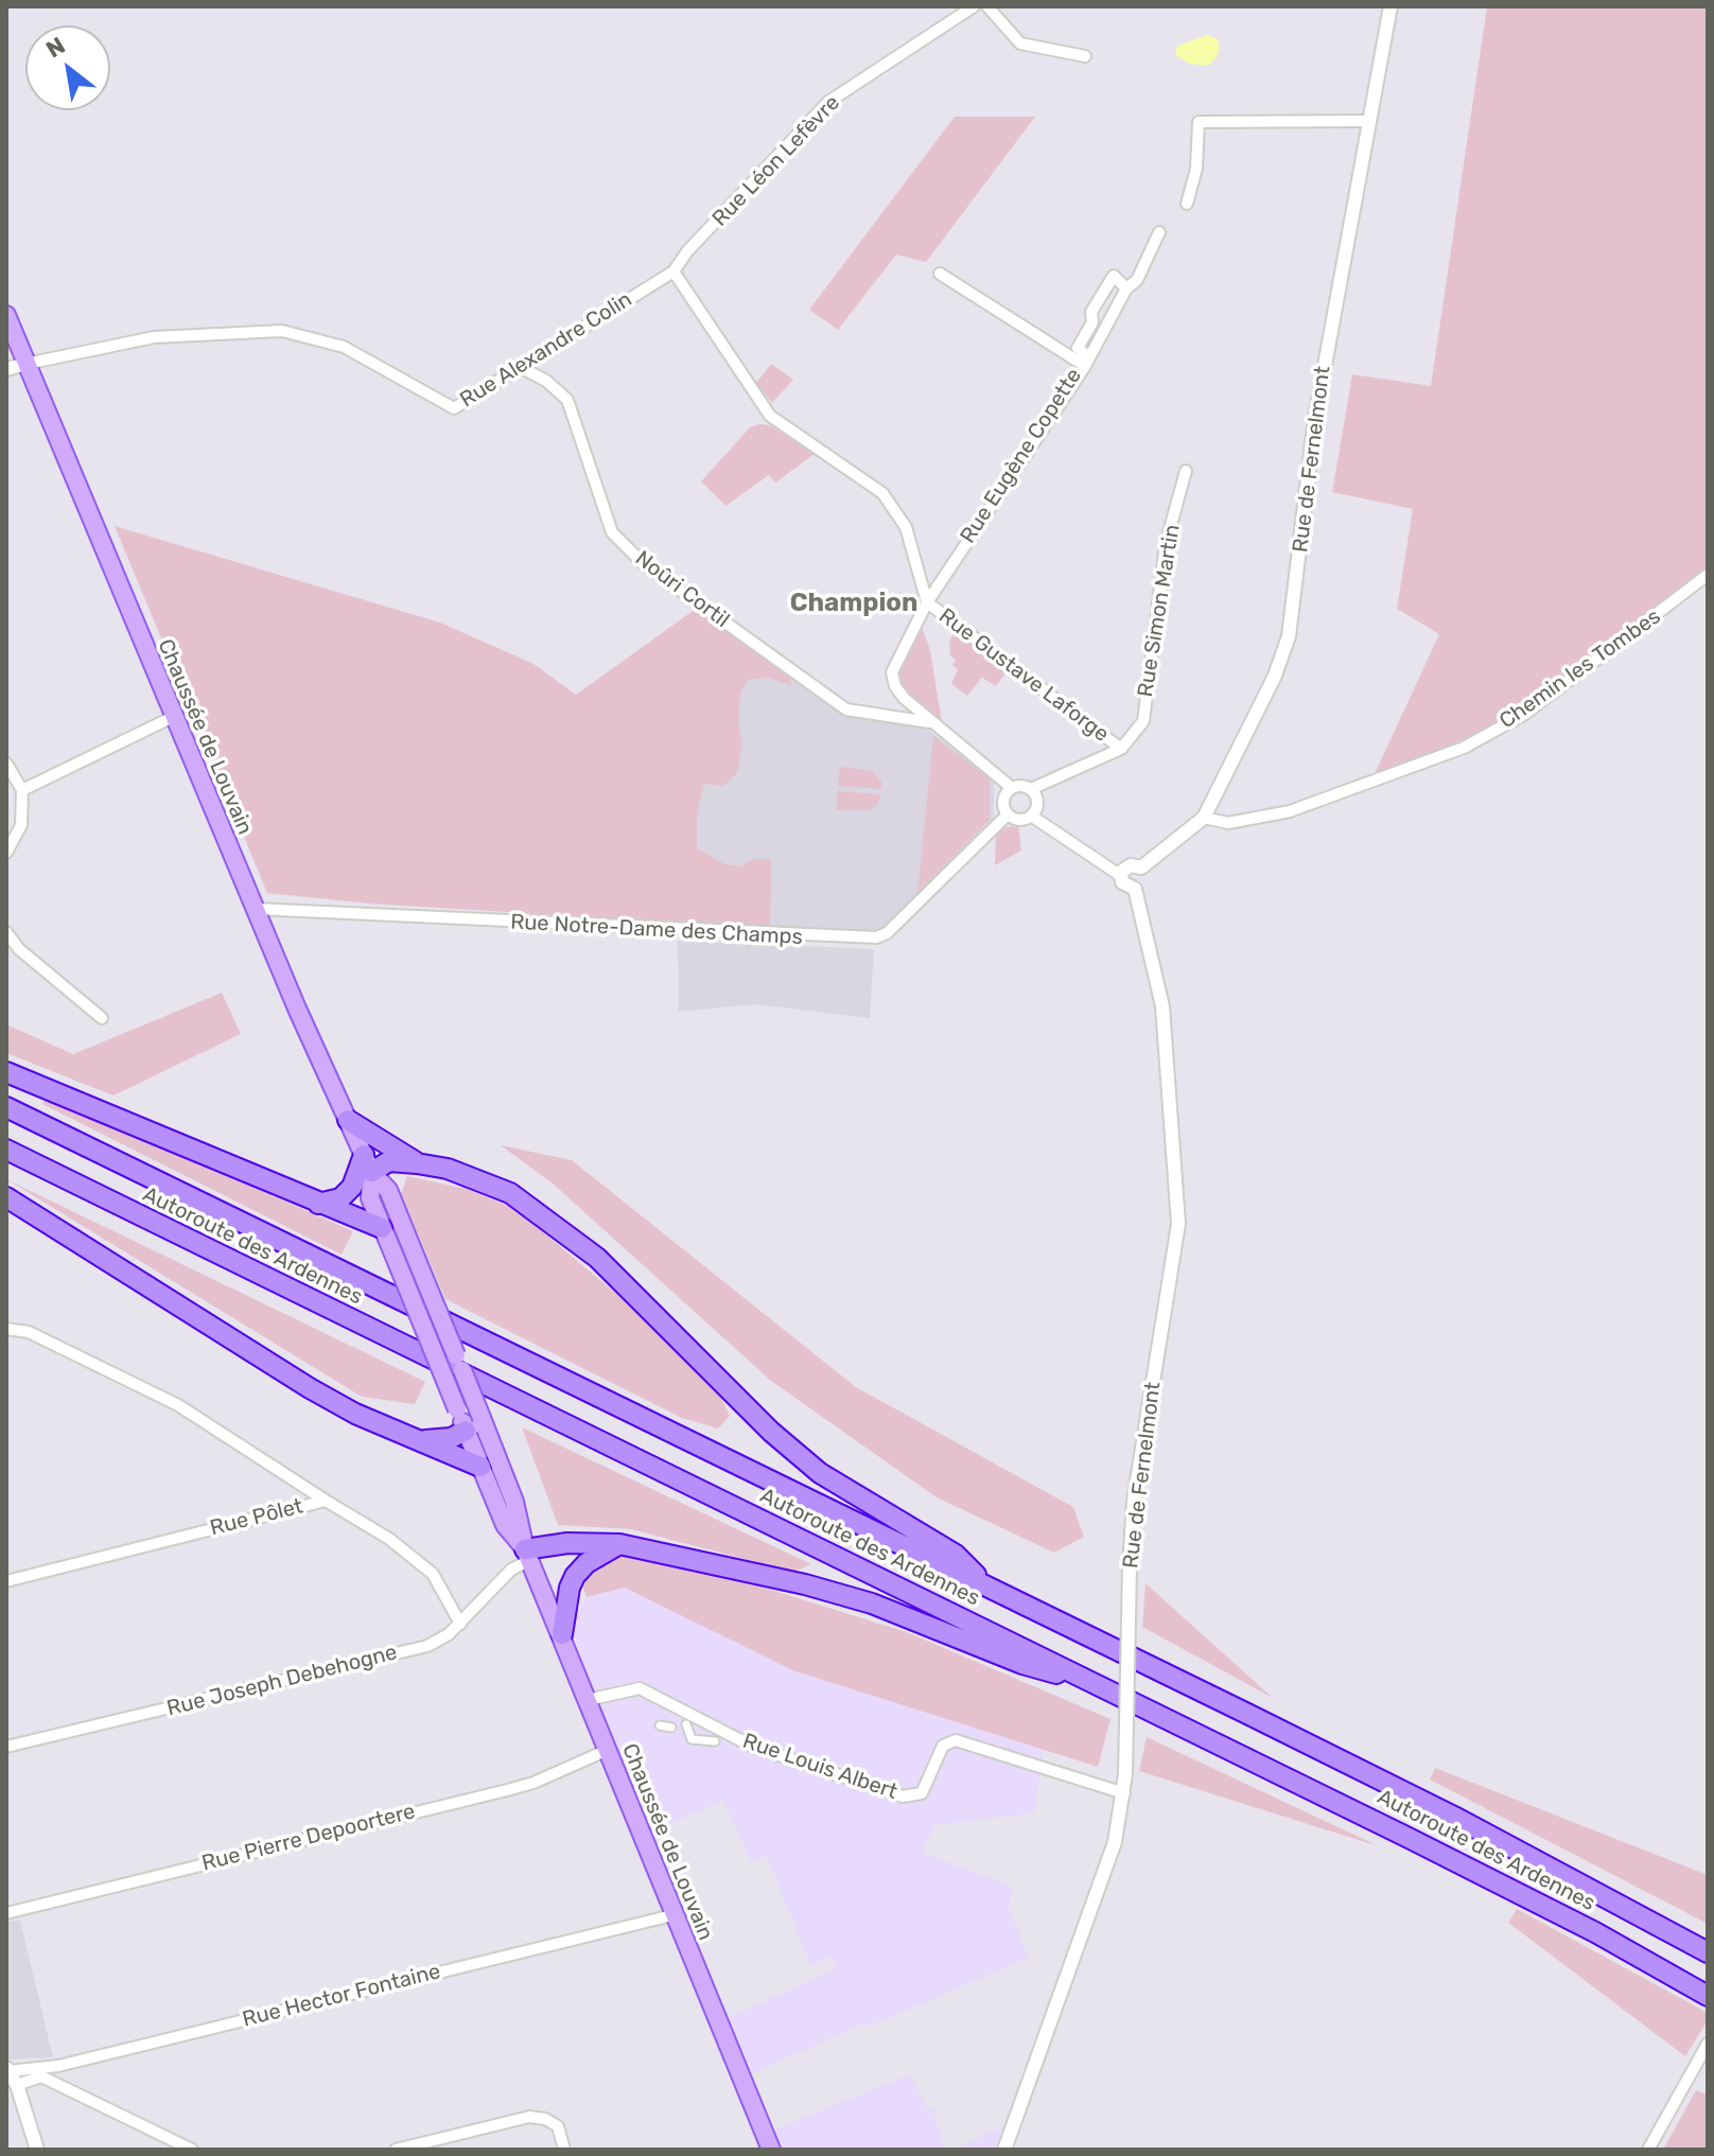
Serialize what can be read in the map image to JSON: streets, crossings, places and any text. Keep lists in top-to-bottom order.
{
  "streets": {
    "highway": ["Autoroute des Ardennes"],
    "main road": ["Chaussée de Louvain"],
    "street": [
      "Rue Léon Lefèvre",
      "Rue Alexandre Colin",
      "Rue Eugène Copette",
      "Rue de Fernelmont",
      "Noûri Cortil",
      "Rue Simon Martin",
      "Chemin les Tombes",
      "Rue Gustave Laforge",
      "Rue Notre-Dame des Champs",
      "Rue Pôlet",
      "Rue Joseph Debehogne",
      "Rue Louis Albert",
      "Rue Pierre Depoortere",
      "Rue Hector Fontaine"
    ]
  },
  "crossings": [
    ["Rue Léon Lefèvre", "Rue Alexandre Colin"],
    ["Rue Alexandre Colin", "Noûri Cortil"],
    ["Rue Alexandre Colin", "Chaussée de Louvain"],
    ["Rue Eugène Copette", "Noûri Cortil"],
    ["Rue Eugène Copette", "Rue Gustave Laforge"],
    ["Rue de Fernelmont", "Chemin les Tombes"],
    ["Rue de Fernelmont", "Rue Louis Albert"],
    ["Rue Simon Martin", "Rue Gustave Laforge"],
    ["Chaussée de Louvain", "Rue Notre-Dame des Champs"],
    ["Chaussée de Louvain", "Rue Joseph Debehogne"],
    ["Chaussée de Louvain", "Rue Louis Albert"],
    ["Chaussée de Louvain", "Rue Pierre Depoortere"],
    ["Chaussée de Louvain", "Rue Hector Fontaine"],
    ["Rue Pôlet", "Rue Joseph Debehogne"]
  ],
  "districts": ["Champion"],
  "north": "top left"
}
